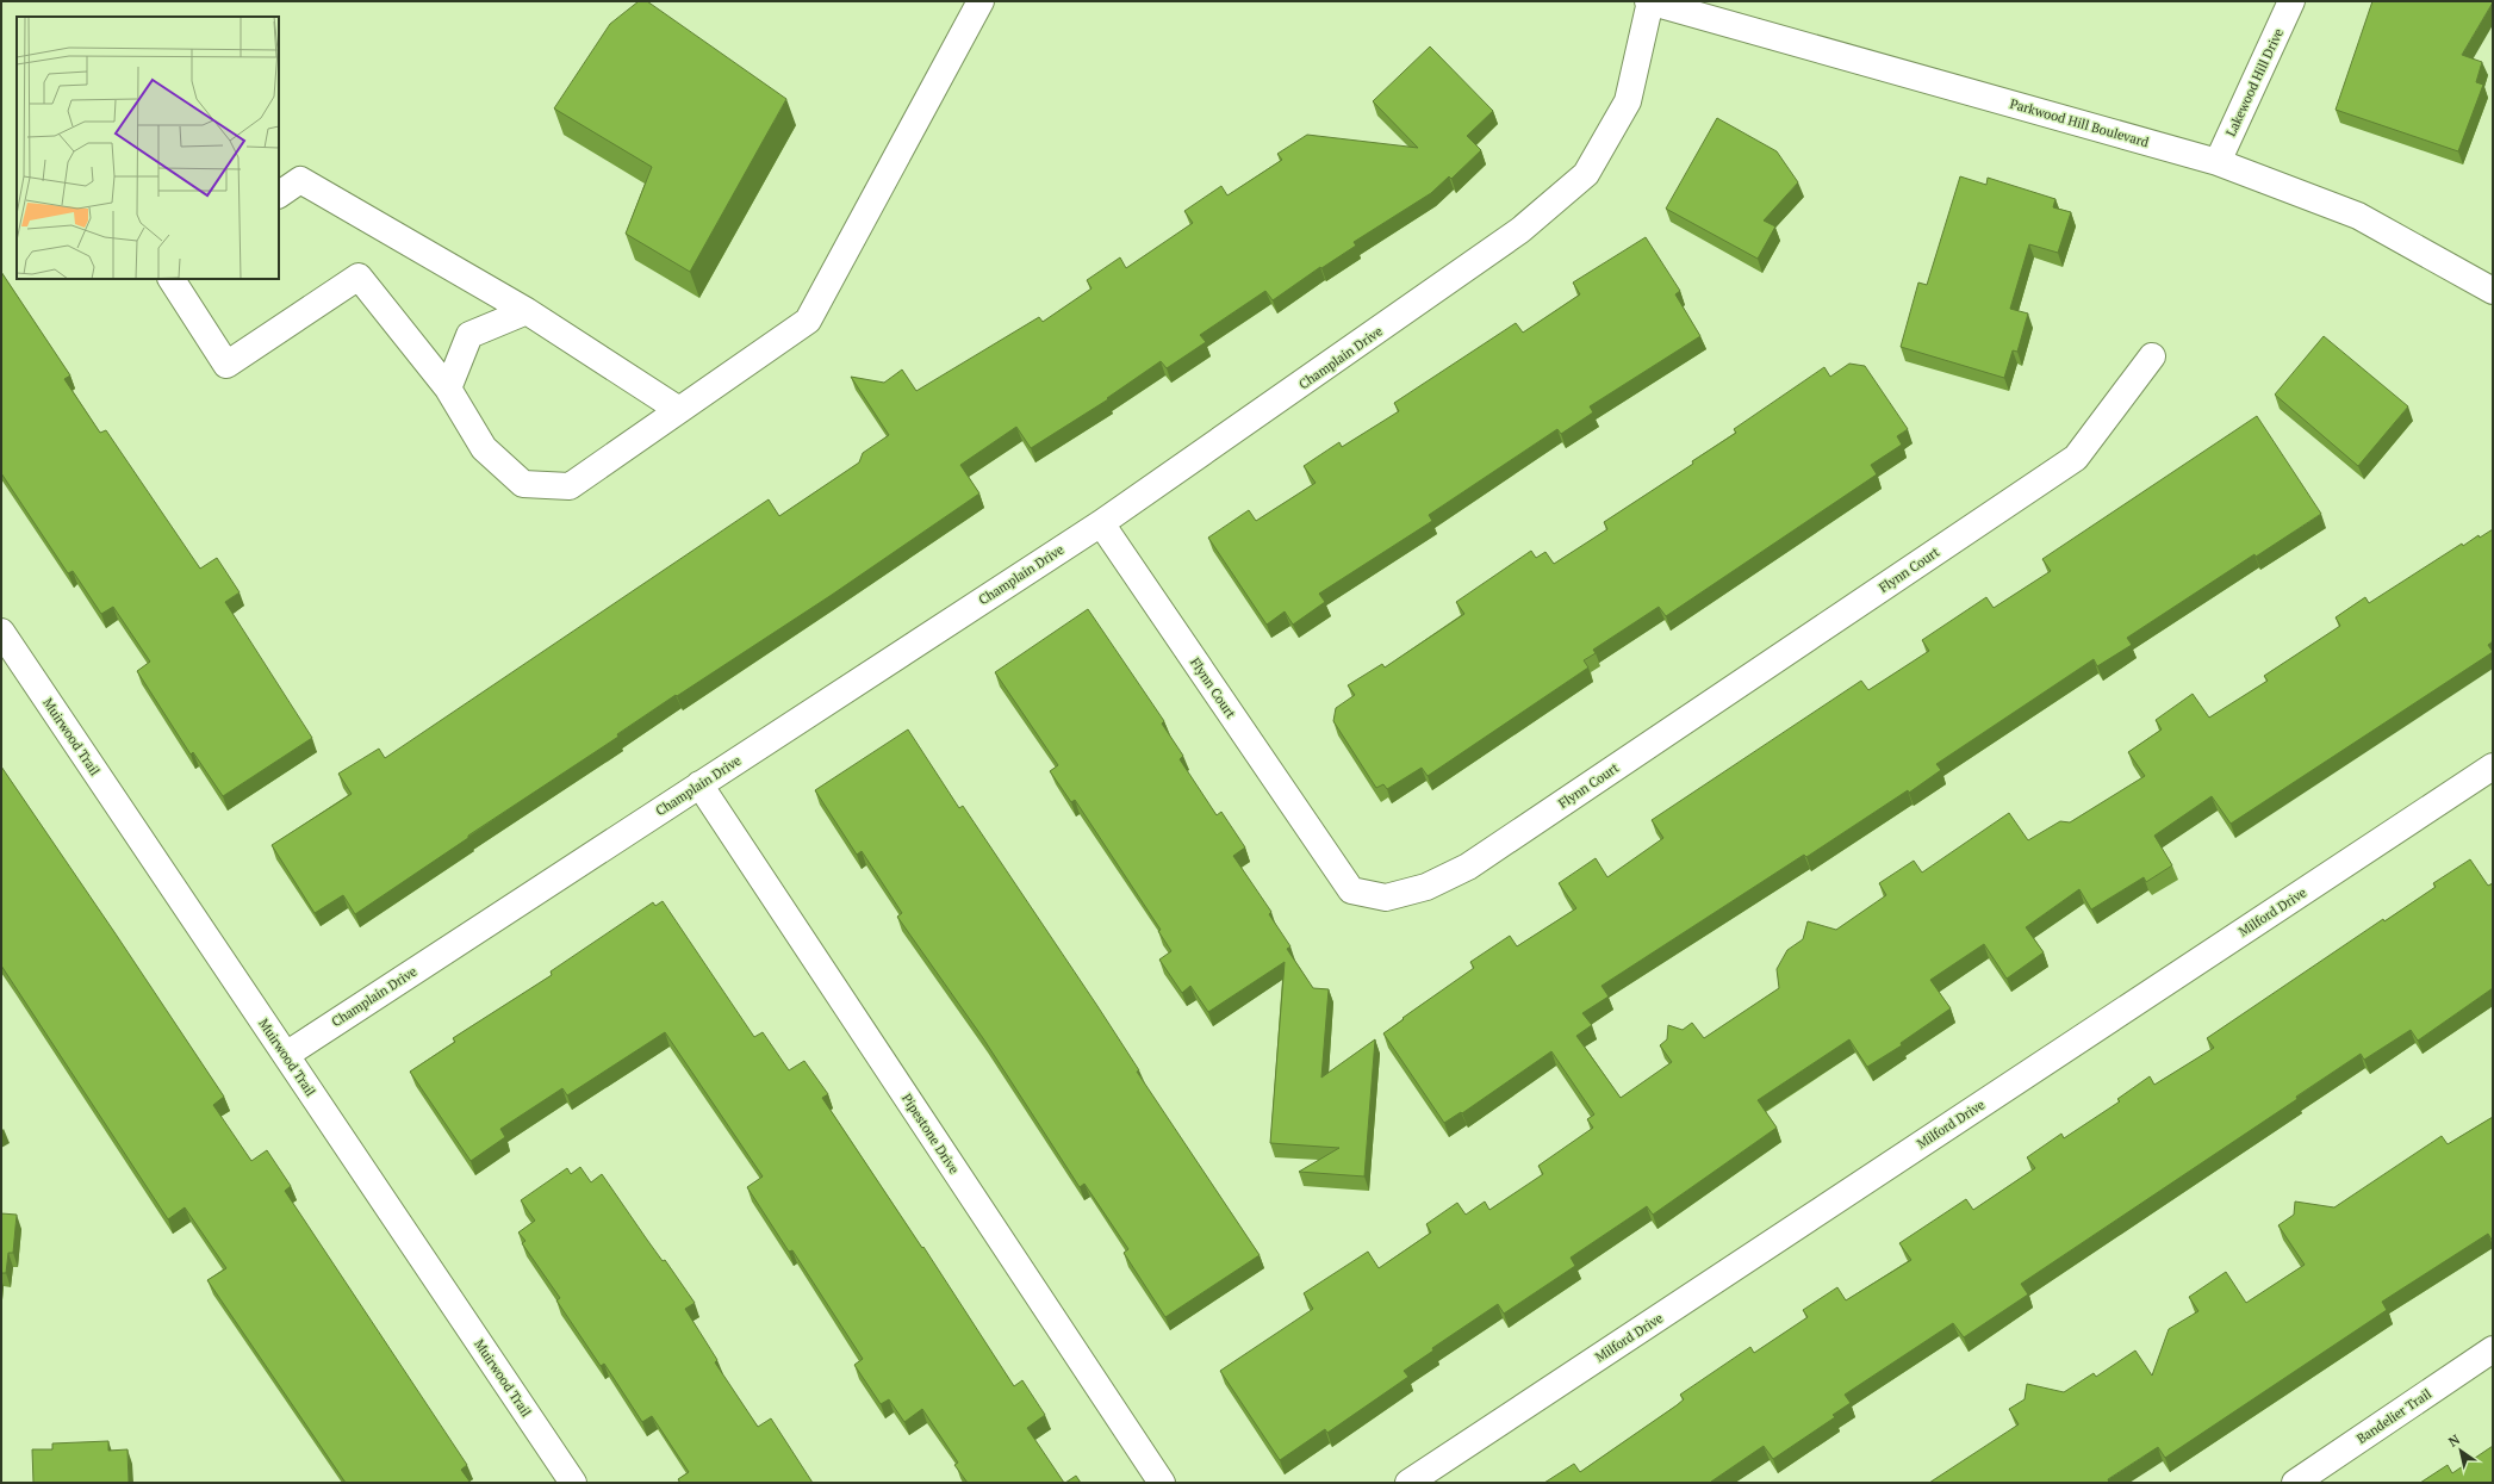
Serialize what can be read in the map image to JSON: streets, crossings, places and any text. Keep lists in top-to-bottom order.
{
  "streets": {
    "street": [
      "Lakewood Hill Drive",
      "Parkwood Hill Boulevard",
      "Champlain Drive",
      "Flynn Court",
      "Muirwood Trail",
      "Milford Drive",
      "Pipestone Drive",
      "Bandelier Trail"
    ]
  },
  "crossings": [
    ["Lakewood Hill Drive", "Parkwood Hill Boulevard"],
    ["Parkwood Hill Boulevard", "Champlain Drive"],
    ["Champlain Drive", "Flynn Court"],
    ["Champlain Drive", "Muirwood Trail"],
    ["Champlain Drive", "Pipestone Drive"]
  ],
  "north": "top left"
}
